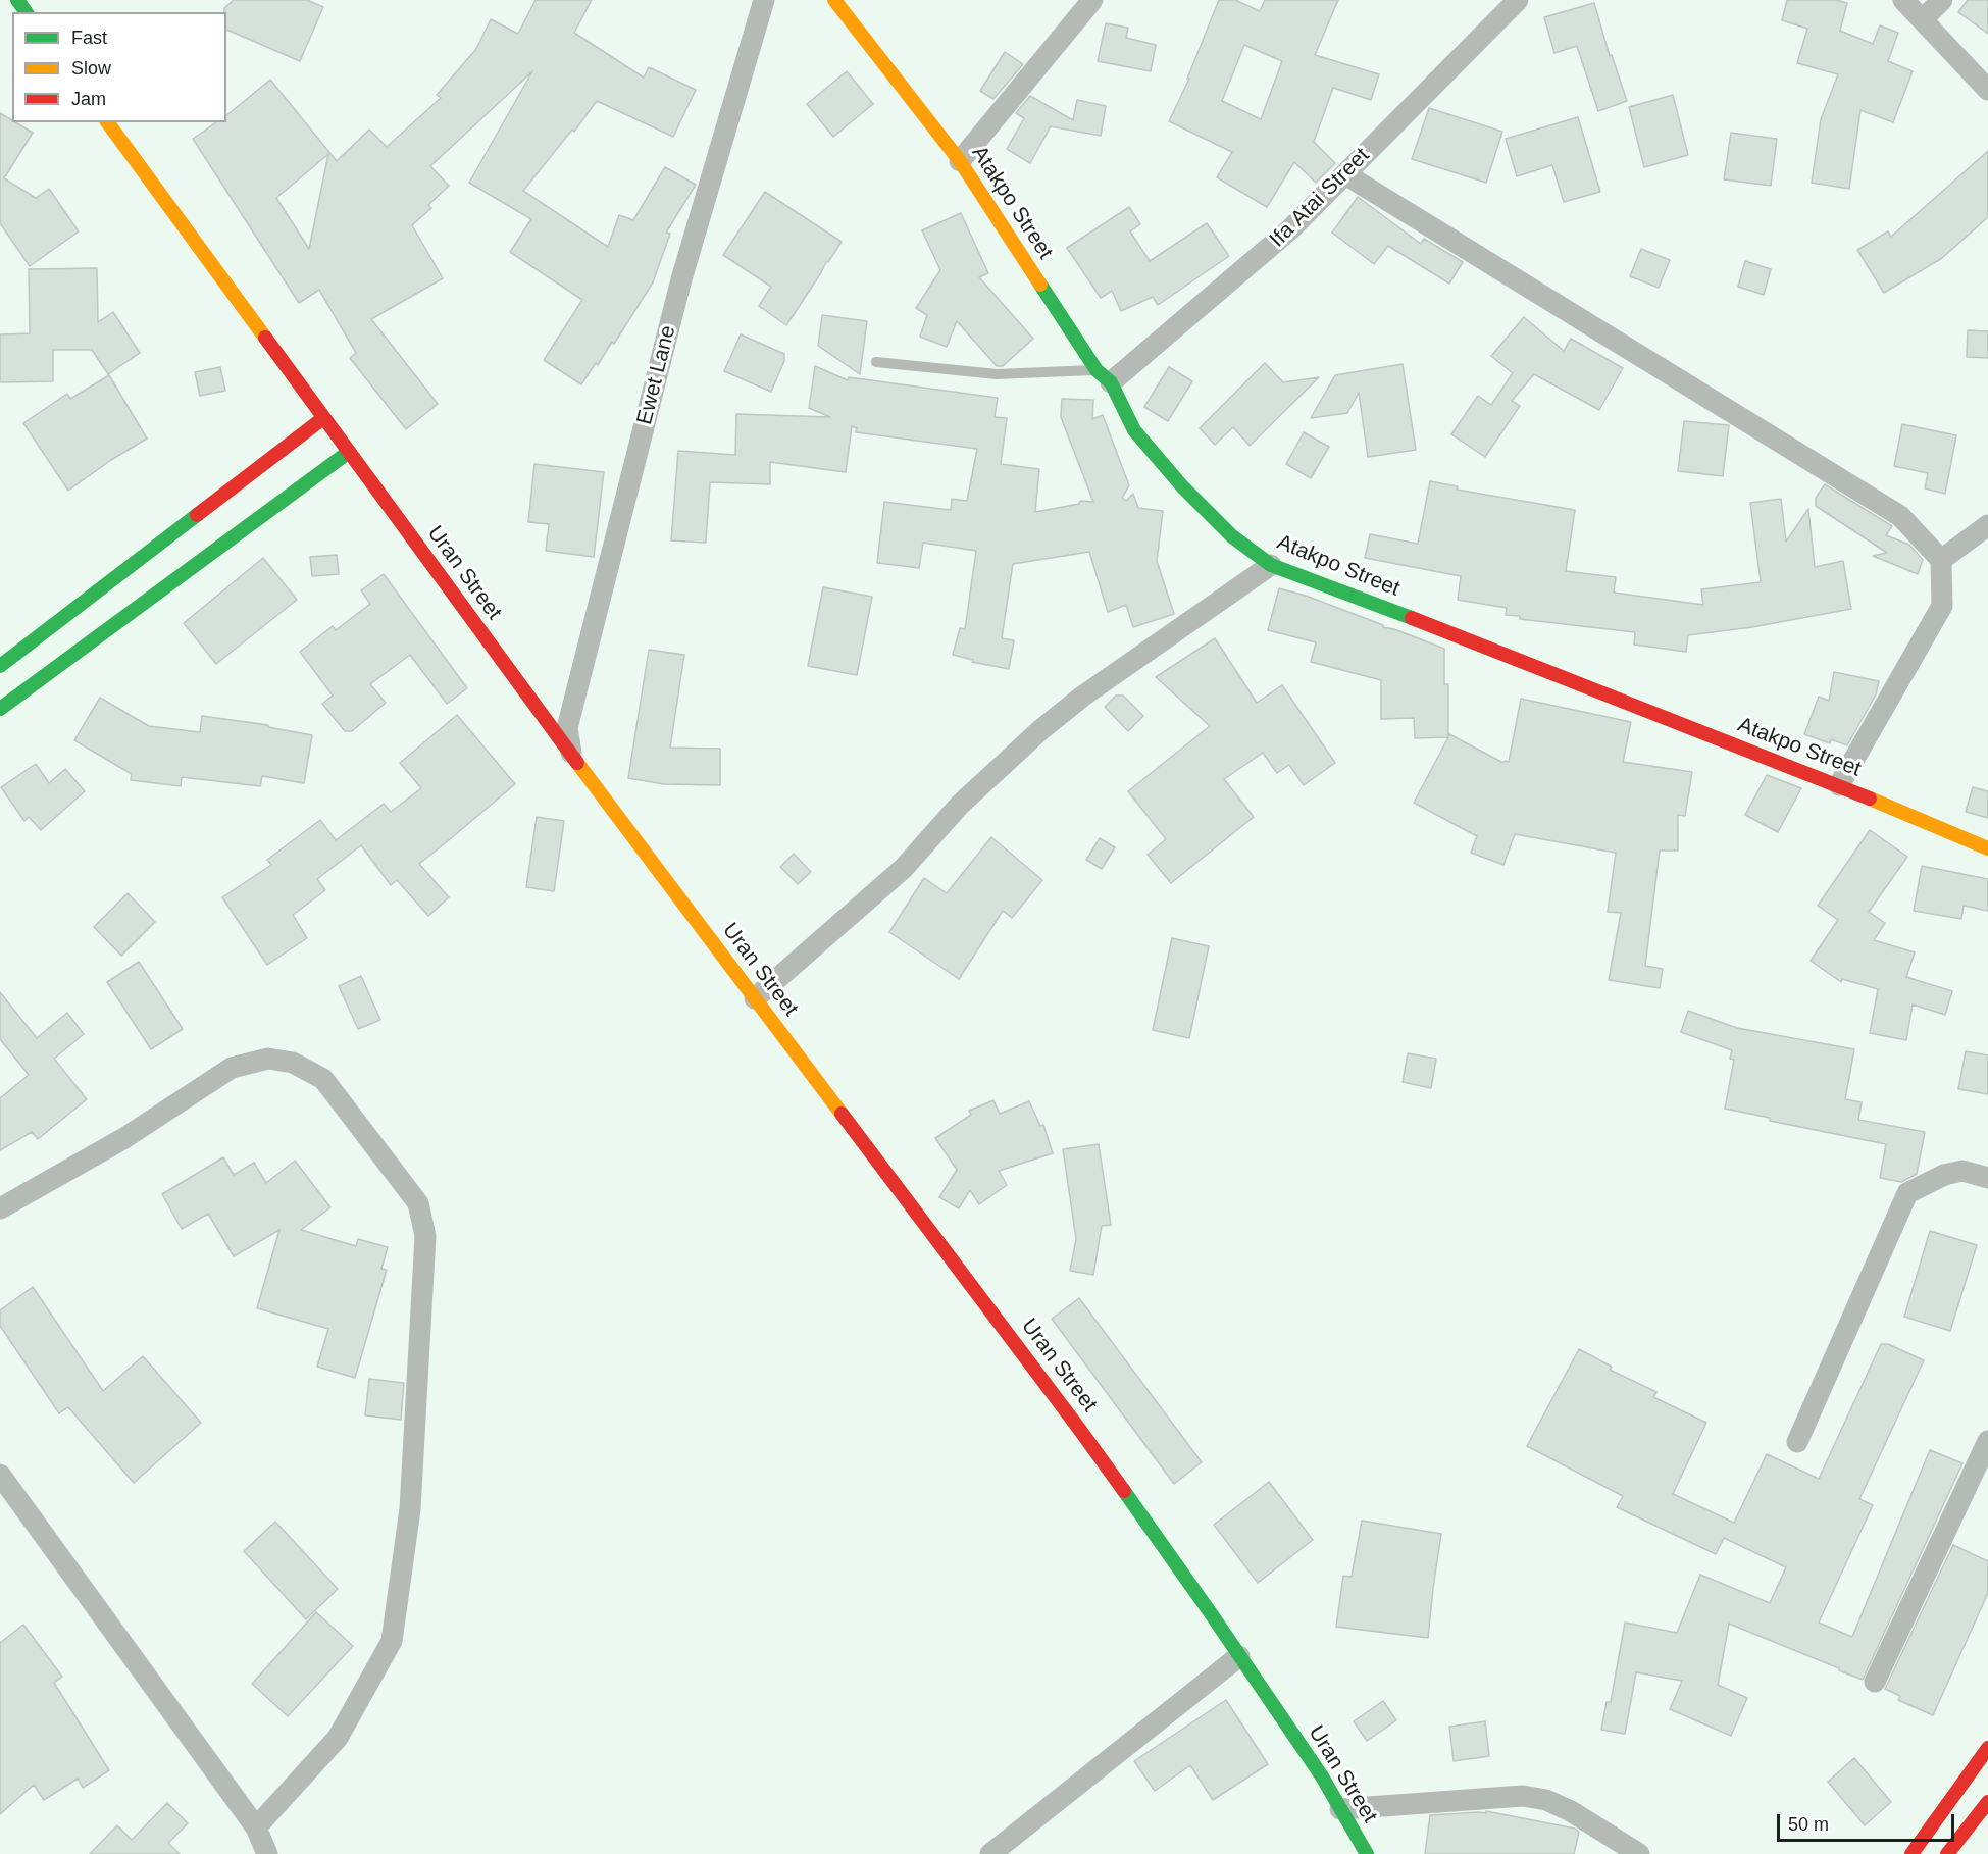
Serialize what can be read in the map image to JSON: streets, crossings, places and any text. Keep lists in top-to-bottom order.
{
  "streets": {
    "street": [
      "Ifa Atai Street",
      "Atakpo Street",
      "Ewet Lane",
      "Uran Street"
    ]
  },
  "crossings": [
    ["Ifa Atai Street", "Atakpo Street"],
    ["Ewet Lane", "Uran Street"]
  ],
  "legend": ["Fast", "Slow", "Jam"],
  "scale_bar": "50 m"
}
